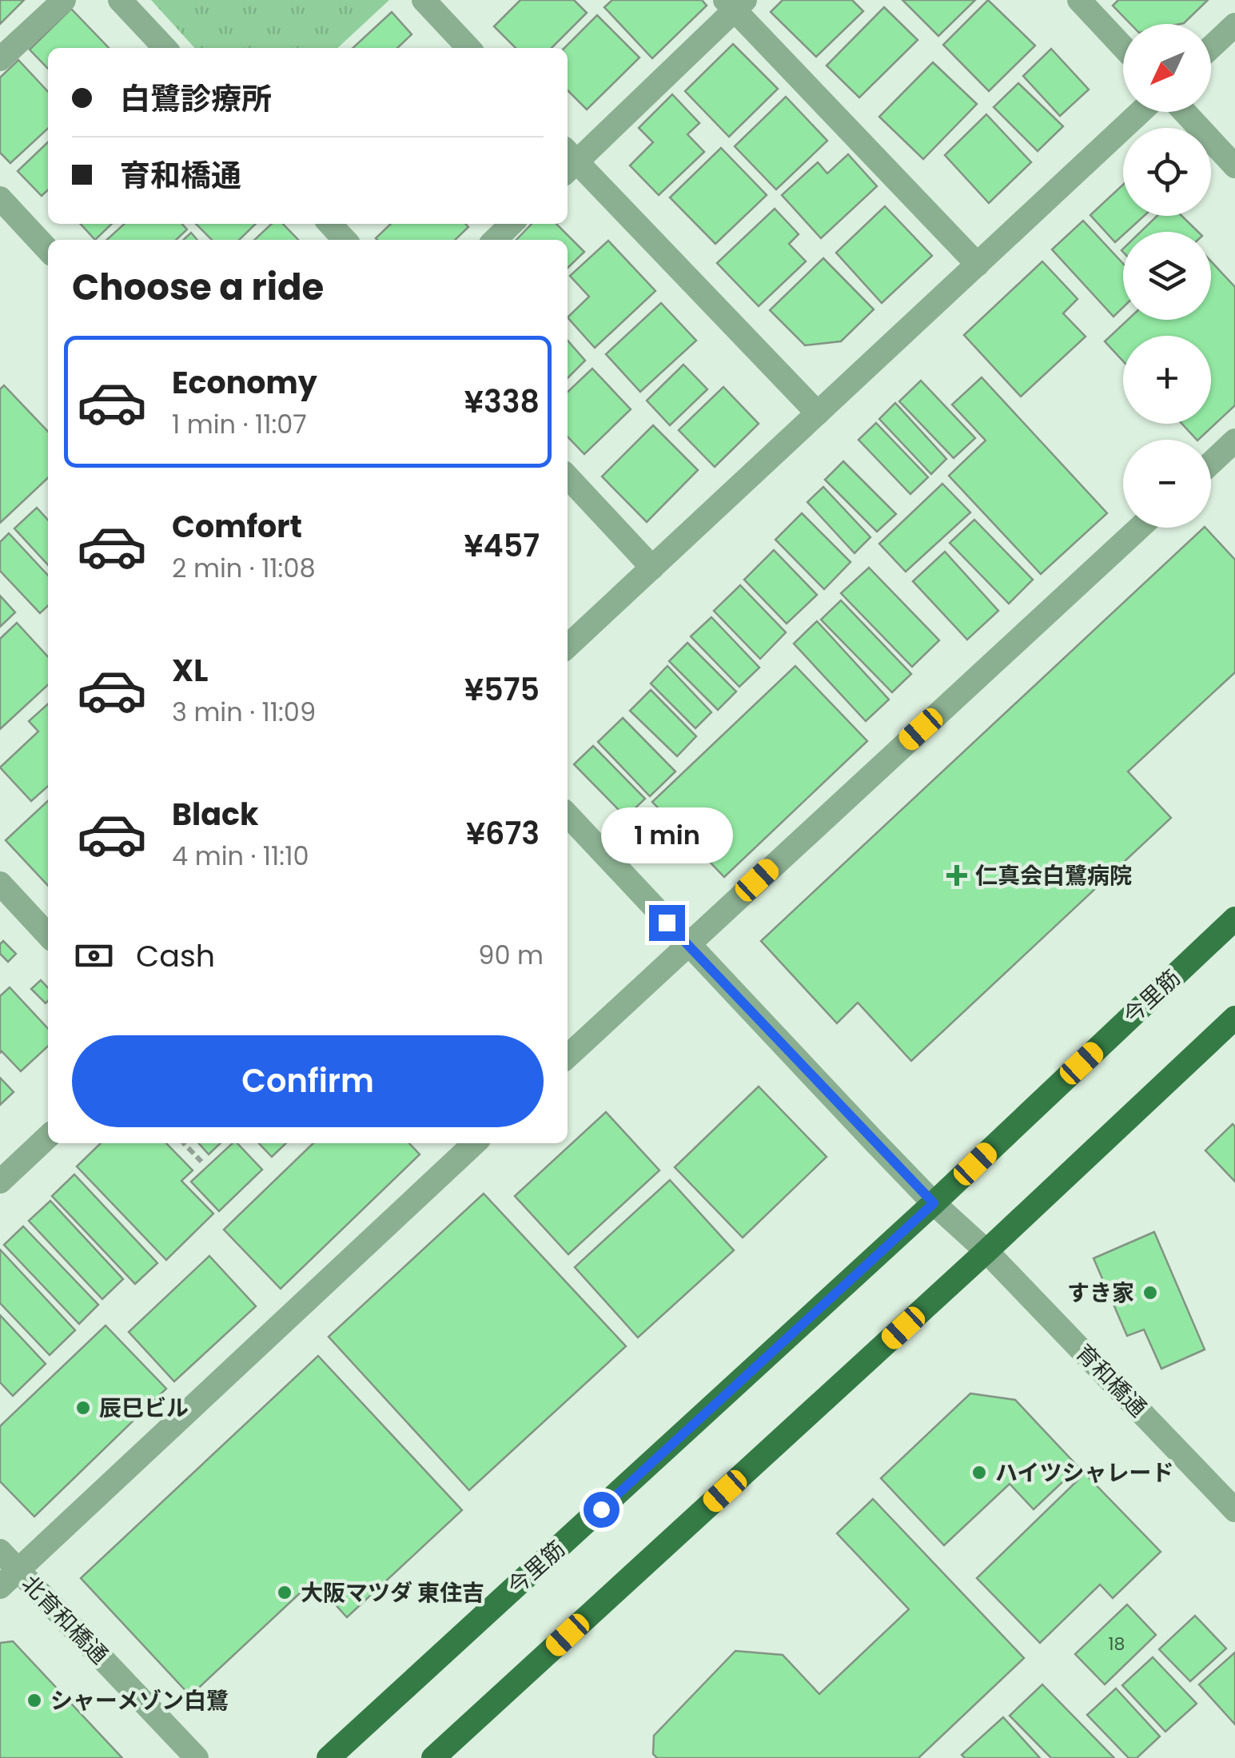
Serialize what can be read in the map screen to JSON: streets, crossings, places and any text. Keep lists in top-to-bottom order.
{
  "streets": {
    "main road": ["今里筋"],
    "street": ["育和橋通", "北育和橋通"]
  },
  "crossings": [
    ["今里筋", "育和橋通"]
  ],
  "places": {
    "health": ["仁真会白鷺病院"],
    "other": [
      "すき家",
      "辰巳ビル",
      "ハイツシャレード",
      "大阪マツダ 東住吉",
      "シャーメゾン白鷺"
    ]
  },
  "house_numbers": ["18"],
  "north": "bottom left",
  "page": {
    "map_buttons": ["+", "−"],
    "banner": ["白鷺診療所", "育和橋通"],
    "heading": "Choose a ride",
    "list": [
      {
        "name": "Economy",
        "note": "1 min · 11:07",
        "value": "¥338"
      },
      {
        "name": "Comfort",
        "note": "2 min · 11:08",
        "value": "¥457"
      },
      {
        "name": "XL",
        "note": "3 min · 11:09",
        "value": "¥575"
      },
      {
        "name": "Black",
        "note": "4 min · 11:10",
        "value": "¥673"
      }
    ],
    "bubble": "1 min",
    "pay": ["Cash", "90 m"],
    "buttons": "Confirm"
  }
}
